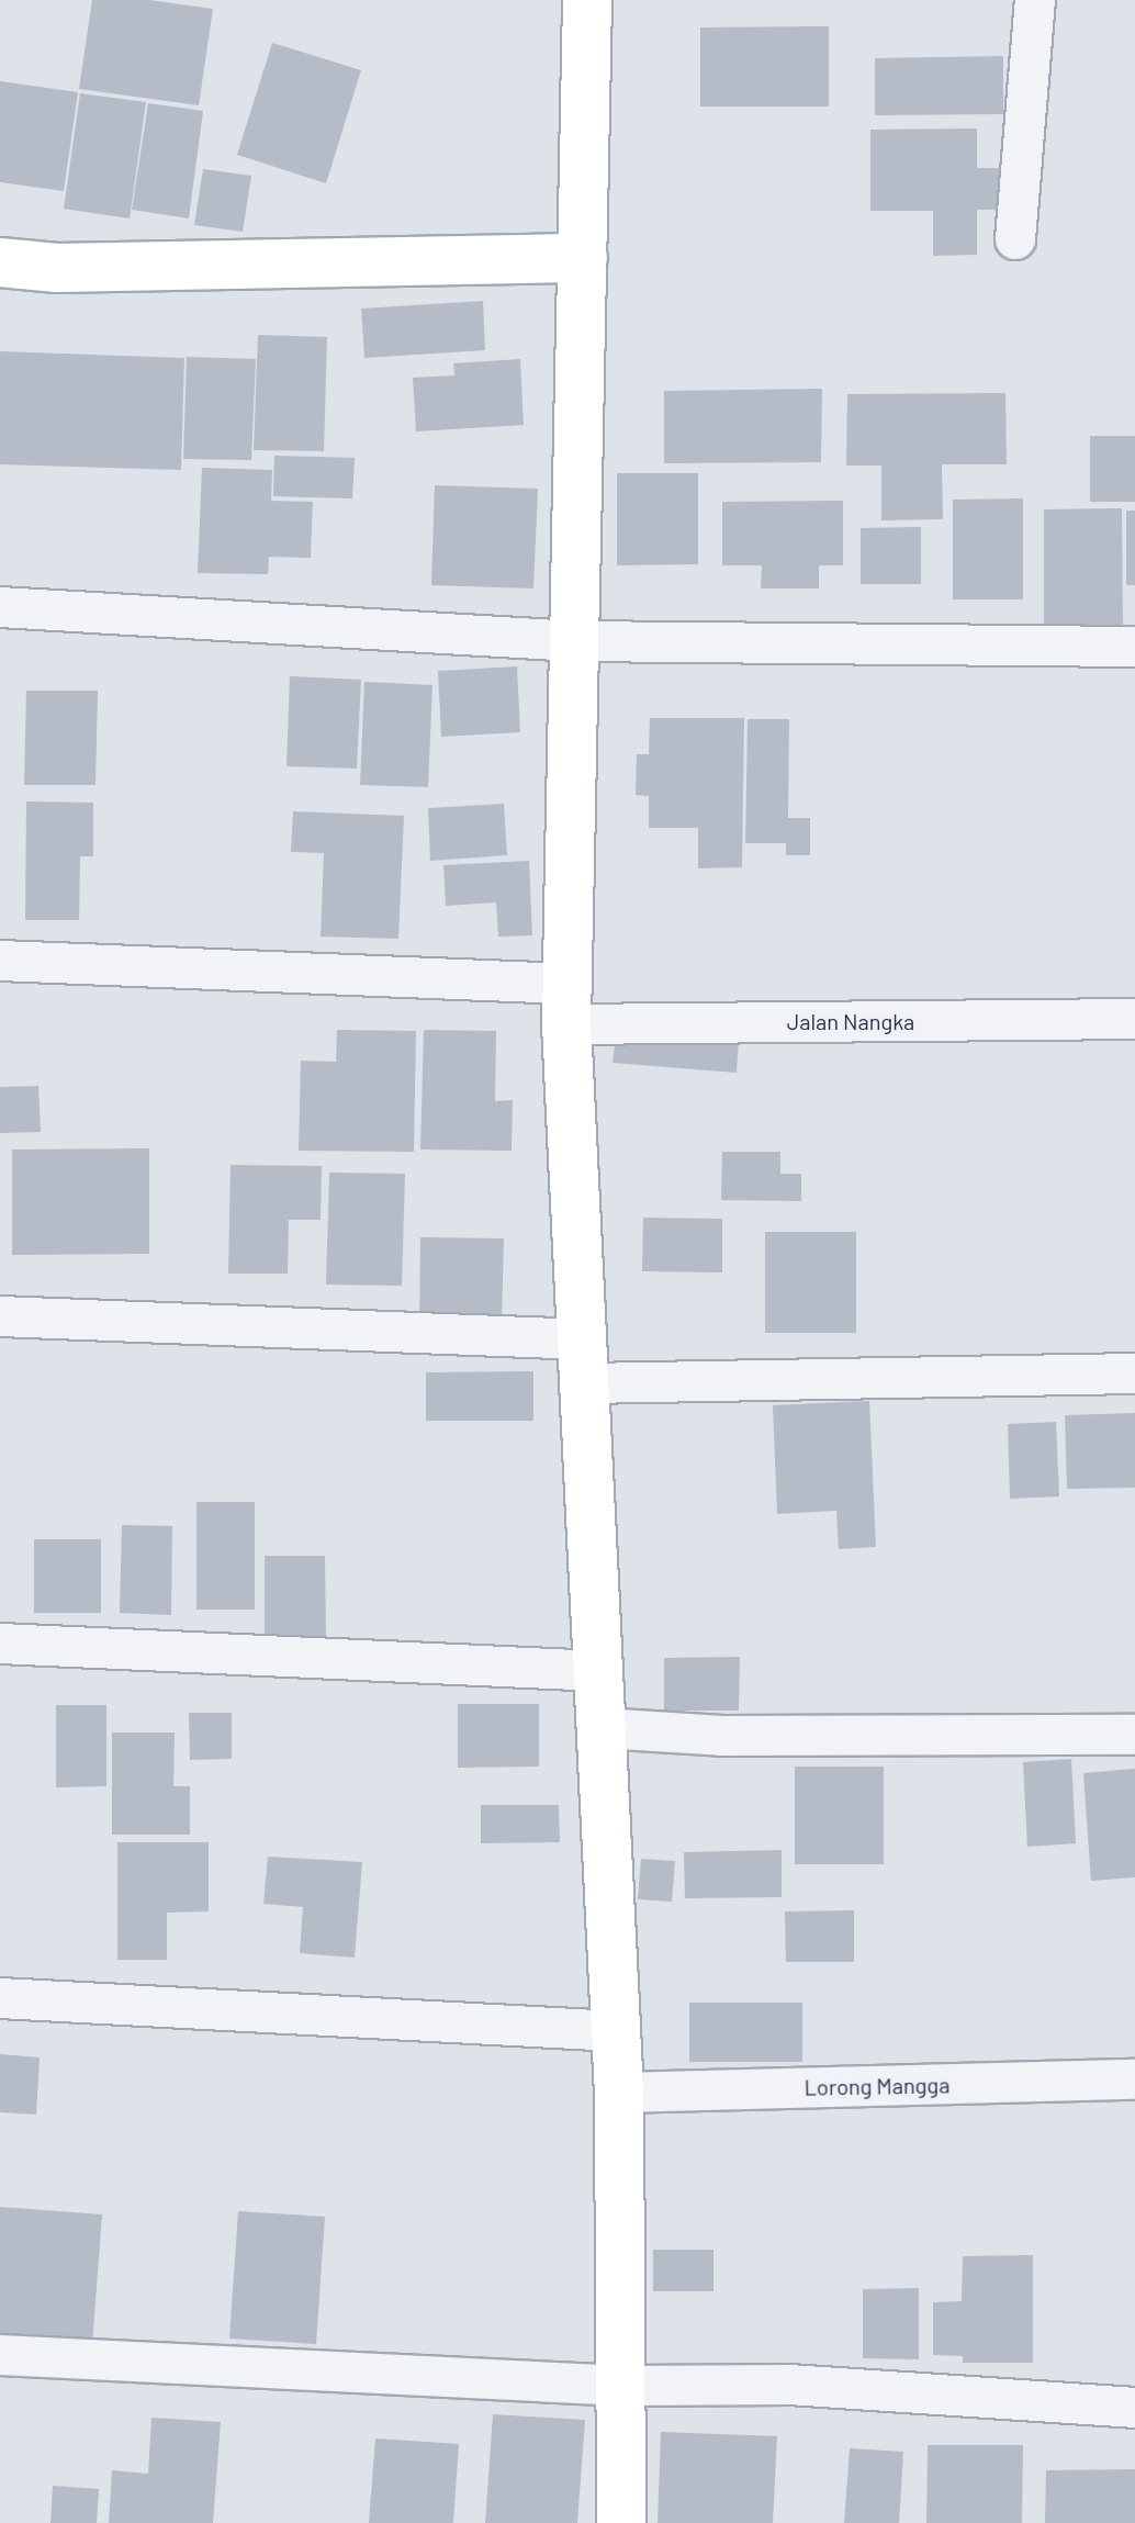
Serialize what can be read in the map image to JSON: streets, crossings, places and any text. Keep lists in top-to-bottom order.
{
  "streets": {
    "street": ["Jalan Nangka", "Lorong Mangga"]
  }
}
